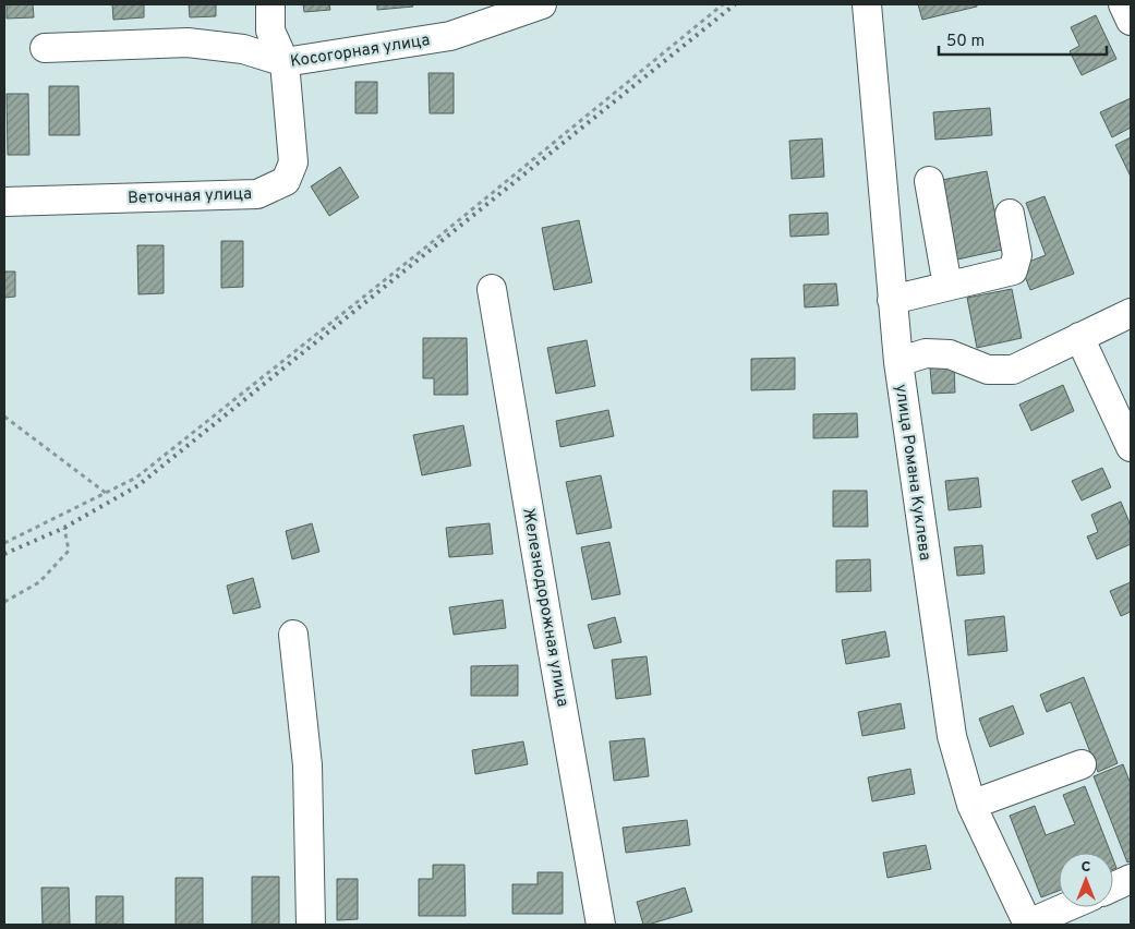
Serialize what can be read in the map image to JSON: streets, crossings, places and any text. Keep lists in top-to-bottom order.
{
  "streets": {
    "street": [
      "Косогорная улица",
      "Веточная улица",
      "улица Романа Куклева",
      "Железнодорожная улица"
    ]
  },
  "crossings": [
    ["Косогорная улица", "Веточная улица"]
  ],
  "scale_bar": "50 m",
  "north": "top"
}
